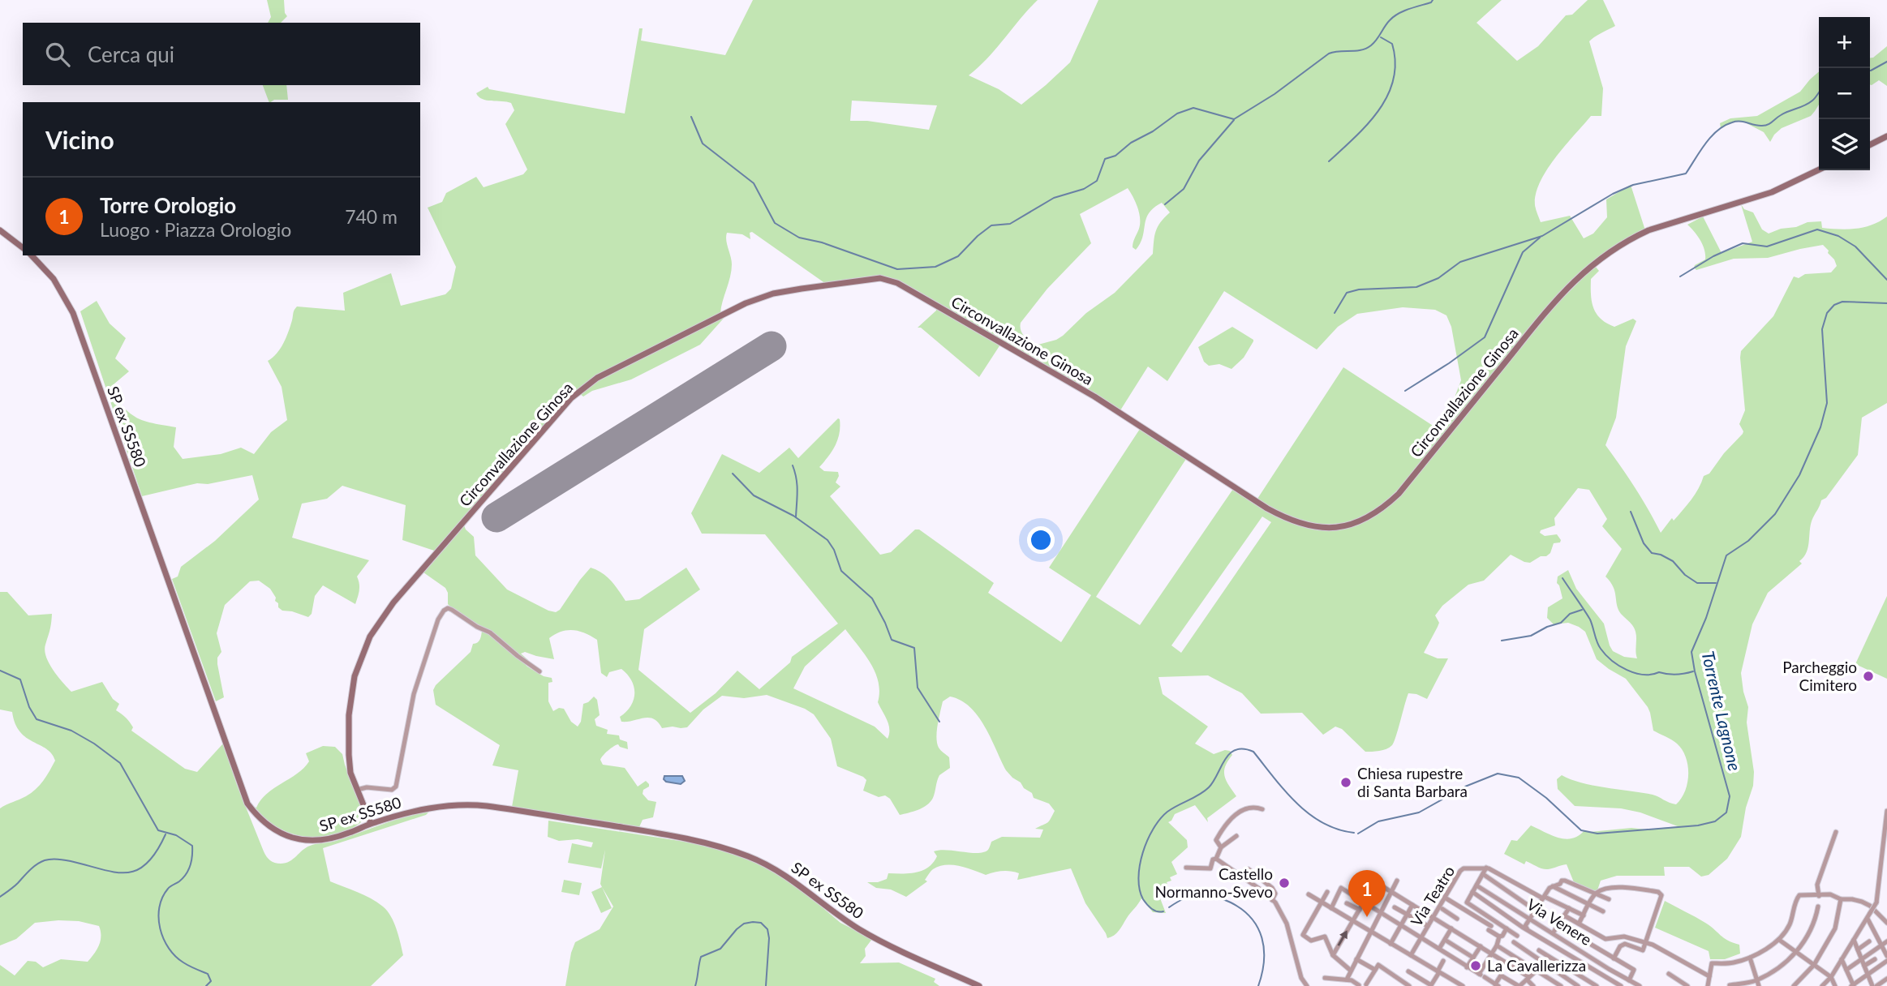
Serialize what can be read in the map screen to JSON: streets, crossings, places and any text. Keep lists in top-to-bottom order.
{
  "streets": {
    "main road": ["Circonvallazione Ginosa", "SP ex SS580"],
    "street": ["Via Teatro", "Via Venere"]
  },
  "crossings": [
    ["Circonvallazione Ginosa", "SP ex SS580"]
  ],
  "water": ["Torrente Lagnone"],
  "places": [
    "Parcheggio Cimitero",
    "Chiesa rupestre di Santa Barbara",
    "Castello Normanno-Svevo",
    "La Cavallerizza"
  ],
  "page": {
    "map_buttons": ["+", "−"],
    "search": "Cerca qui",
    "heading": "Vicino",
    "list": [
      {
        "mark": "1",
        "name": "Torre Orologio",
        "note": "Luogo · Piazza Orologio",
        "value": "740 m"
      }
    ],
    "pins": "1"
  }
}
